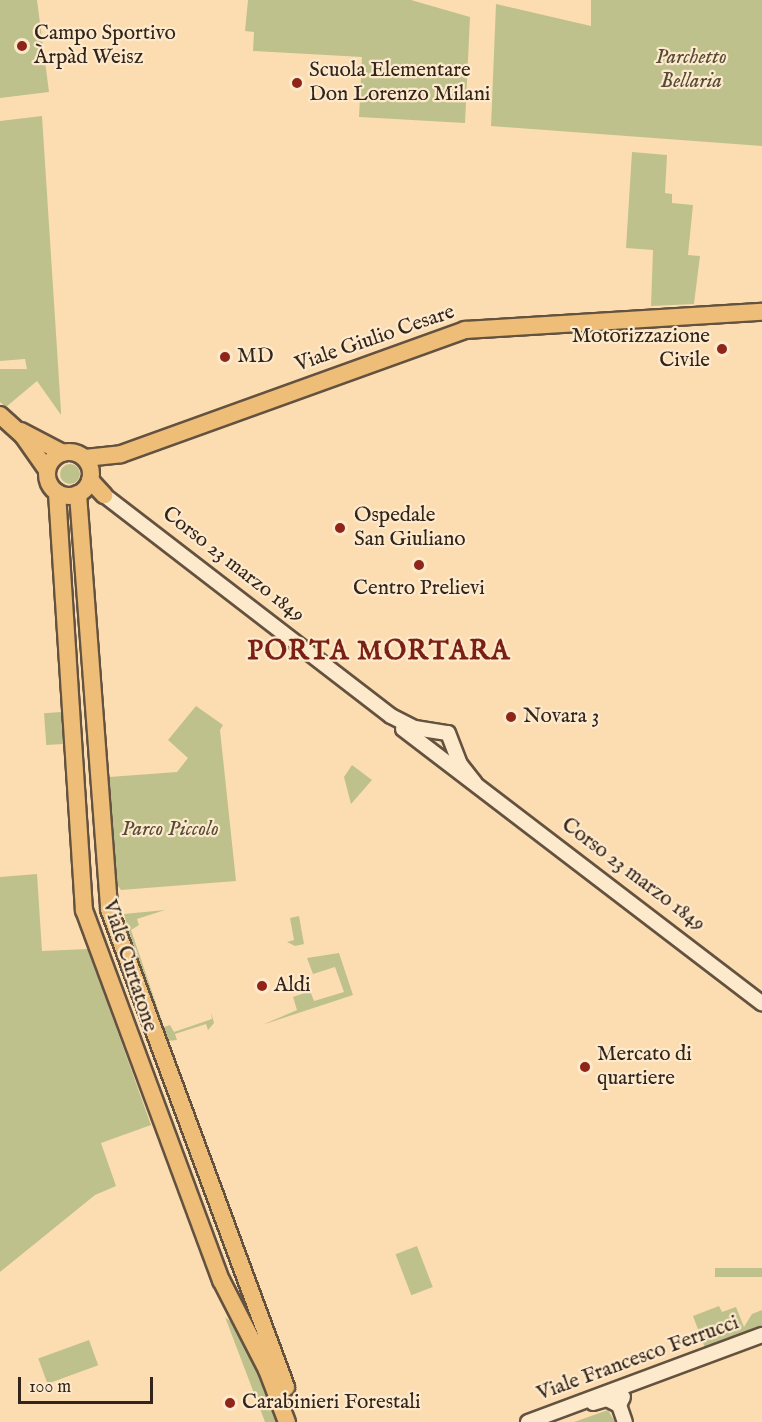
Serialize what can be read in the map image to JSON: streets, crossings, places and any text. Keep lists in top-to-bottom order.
{
  "streets": {
    "main road": ["Viale Giulio Cesare", "Viale Curtatone"],
    "street": ["Corso 23 marzo 1849", "Viale Francesco Ferrucci"]
  },
  "crossings": [
    ["Viale Giulio Cesare", "Viale Curtatone"]
  ],
  "districts": ["PORTA MORTARA"],
  "parks": ["Parchetto Bellaria", "Parco Piccolo"],
  "places": [
    "Campo Sportivo Àrpàd Weisz",
    "Scuola Elementare Don Lorenzo Milani",
    "Motorizzazione Civile",
    "MD",
    "Ospedale San Giuliano",
    "Centro Prelievi",
    "Novara 3",
    "Aldi",
    "Mercato di quartiere",
    "Carabinieri Forestali"
  ],
  "scale_bar": "100 m"
}
